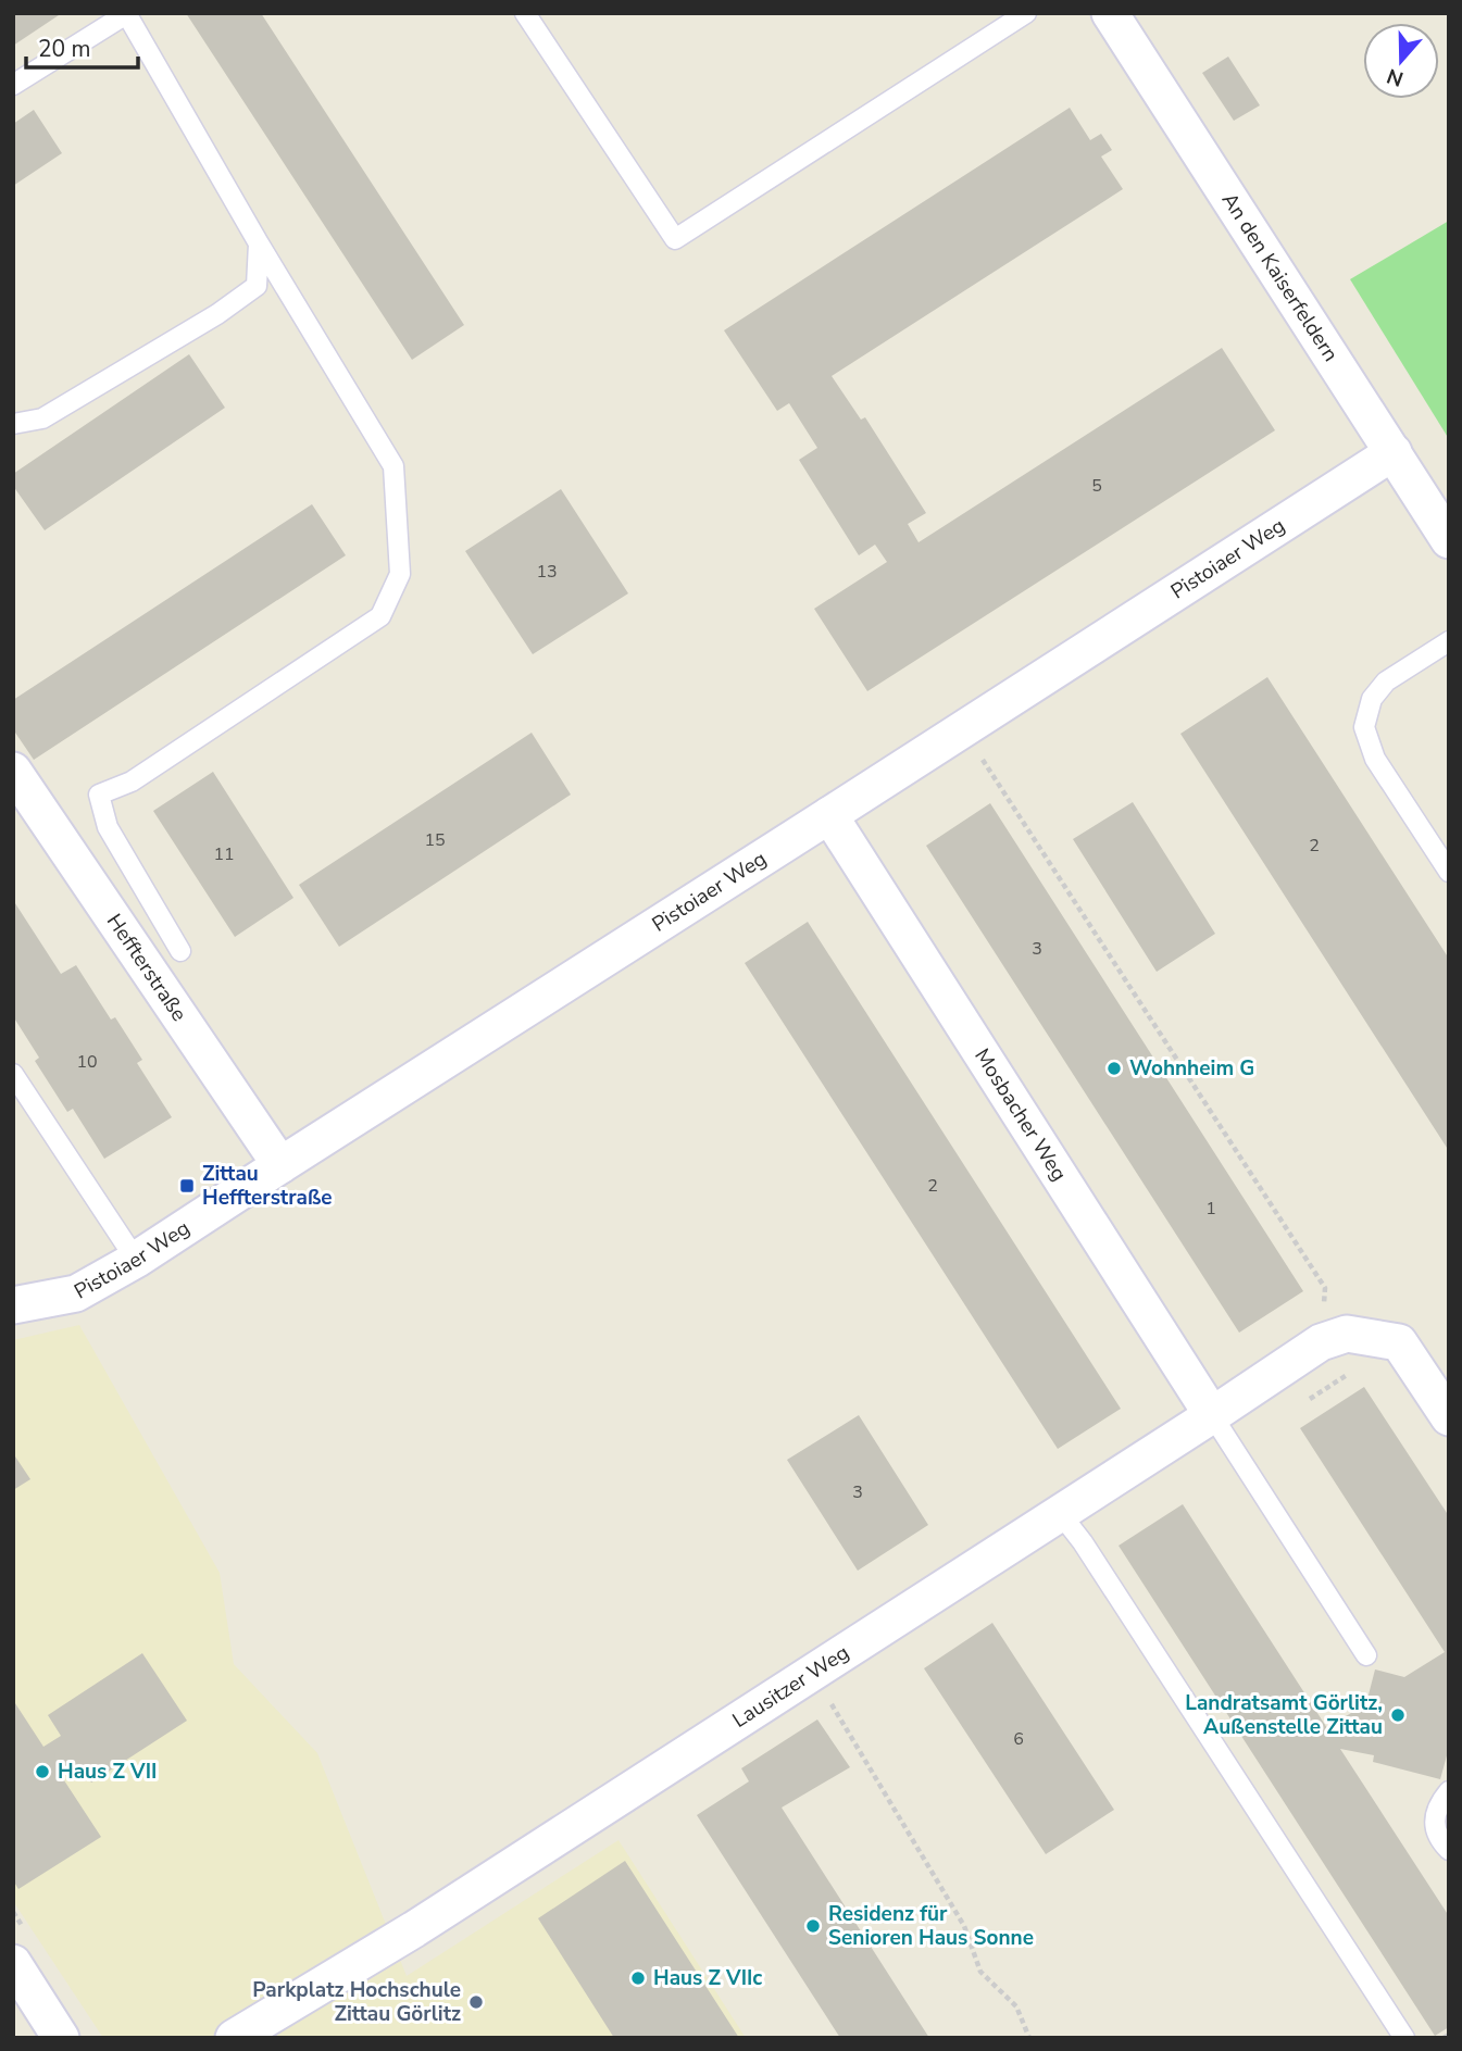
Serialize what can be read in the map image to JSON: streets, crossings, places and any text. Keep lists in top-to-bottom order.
{
  "streets": {
    "street": [
      "An den Kaiserfeldern",
      "Pistoiaer Weg",
      "Heffterstraße",
      "Mosbacher Weg",
      "Lausitzer Weg"
    ]
  },
  "crossings": [
    ["An den Kaiserfeldern", "Pistoiaer Weg"],
    ["Pistoiaer Weg", "Heffterstraße"],
    ["Pistoiaer Weg", "Mosbacher Weg"],
    ["Mosbacher Weg", "Lausitzer Weg"]
  ],
  "places": {
    "other": [
      "Wohnheim G",
      "Landratsamt Görlitz, Außenstelle Zittau",
      "Haus Z VII",
      "Residenz für Senioren Haus Sonne",
      "Haus Z VIIc",
      "Parkplatz Hochschule Zittau Görlitz"
    ],
    "transit": ["Zittau Heffterstraße"]
  },
  "house_numbers": [
    "5",
    "13",
    "15",
    "2",
    "11",
    "3",
    "10",
    "2",
    "1",
    "3",
    "6"
  ],
  "scale_bar": "20 m",
  "north": "bottom"
}
